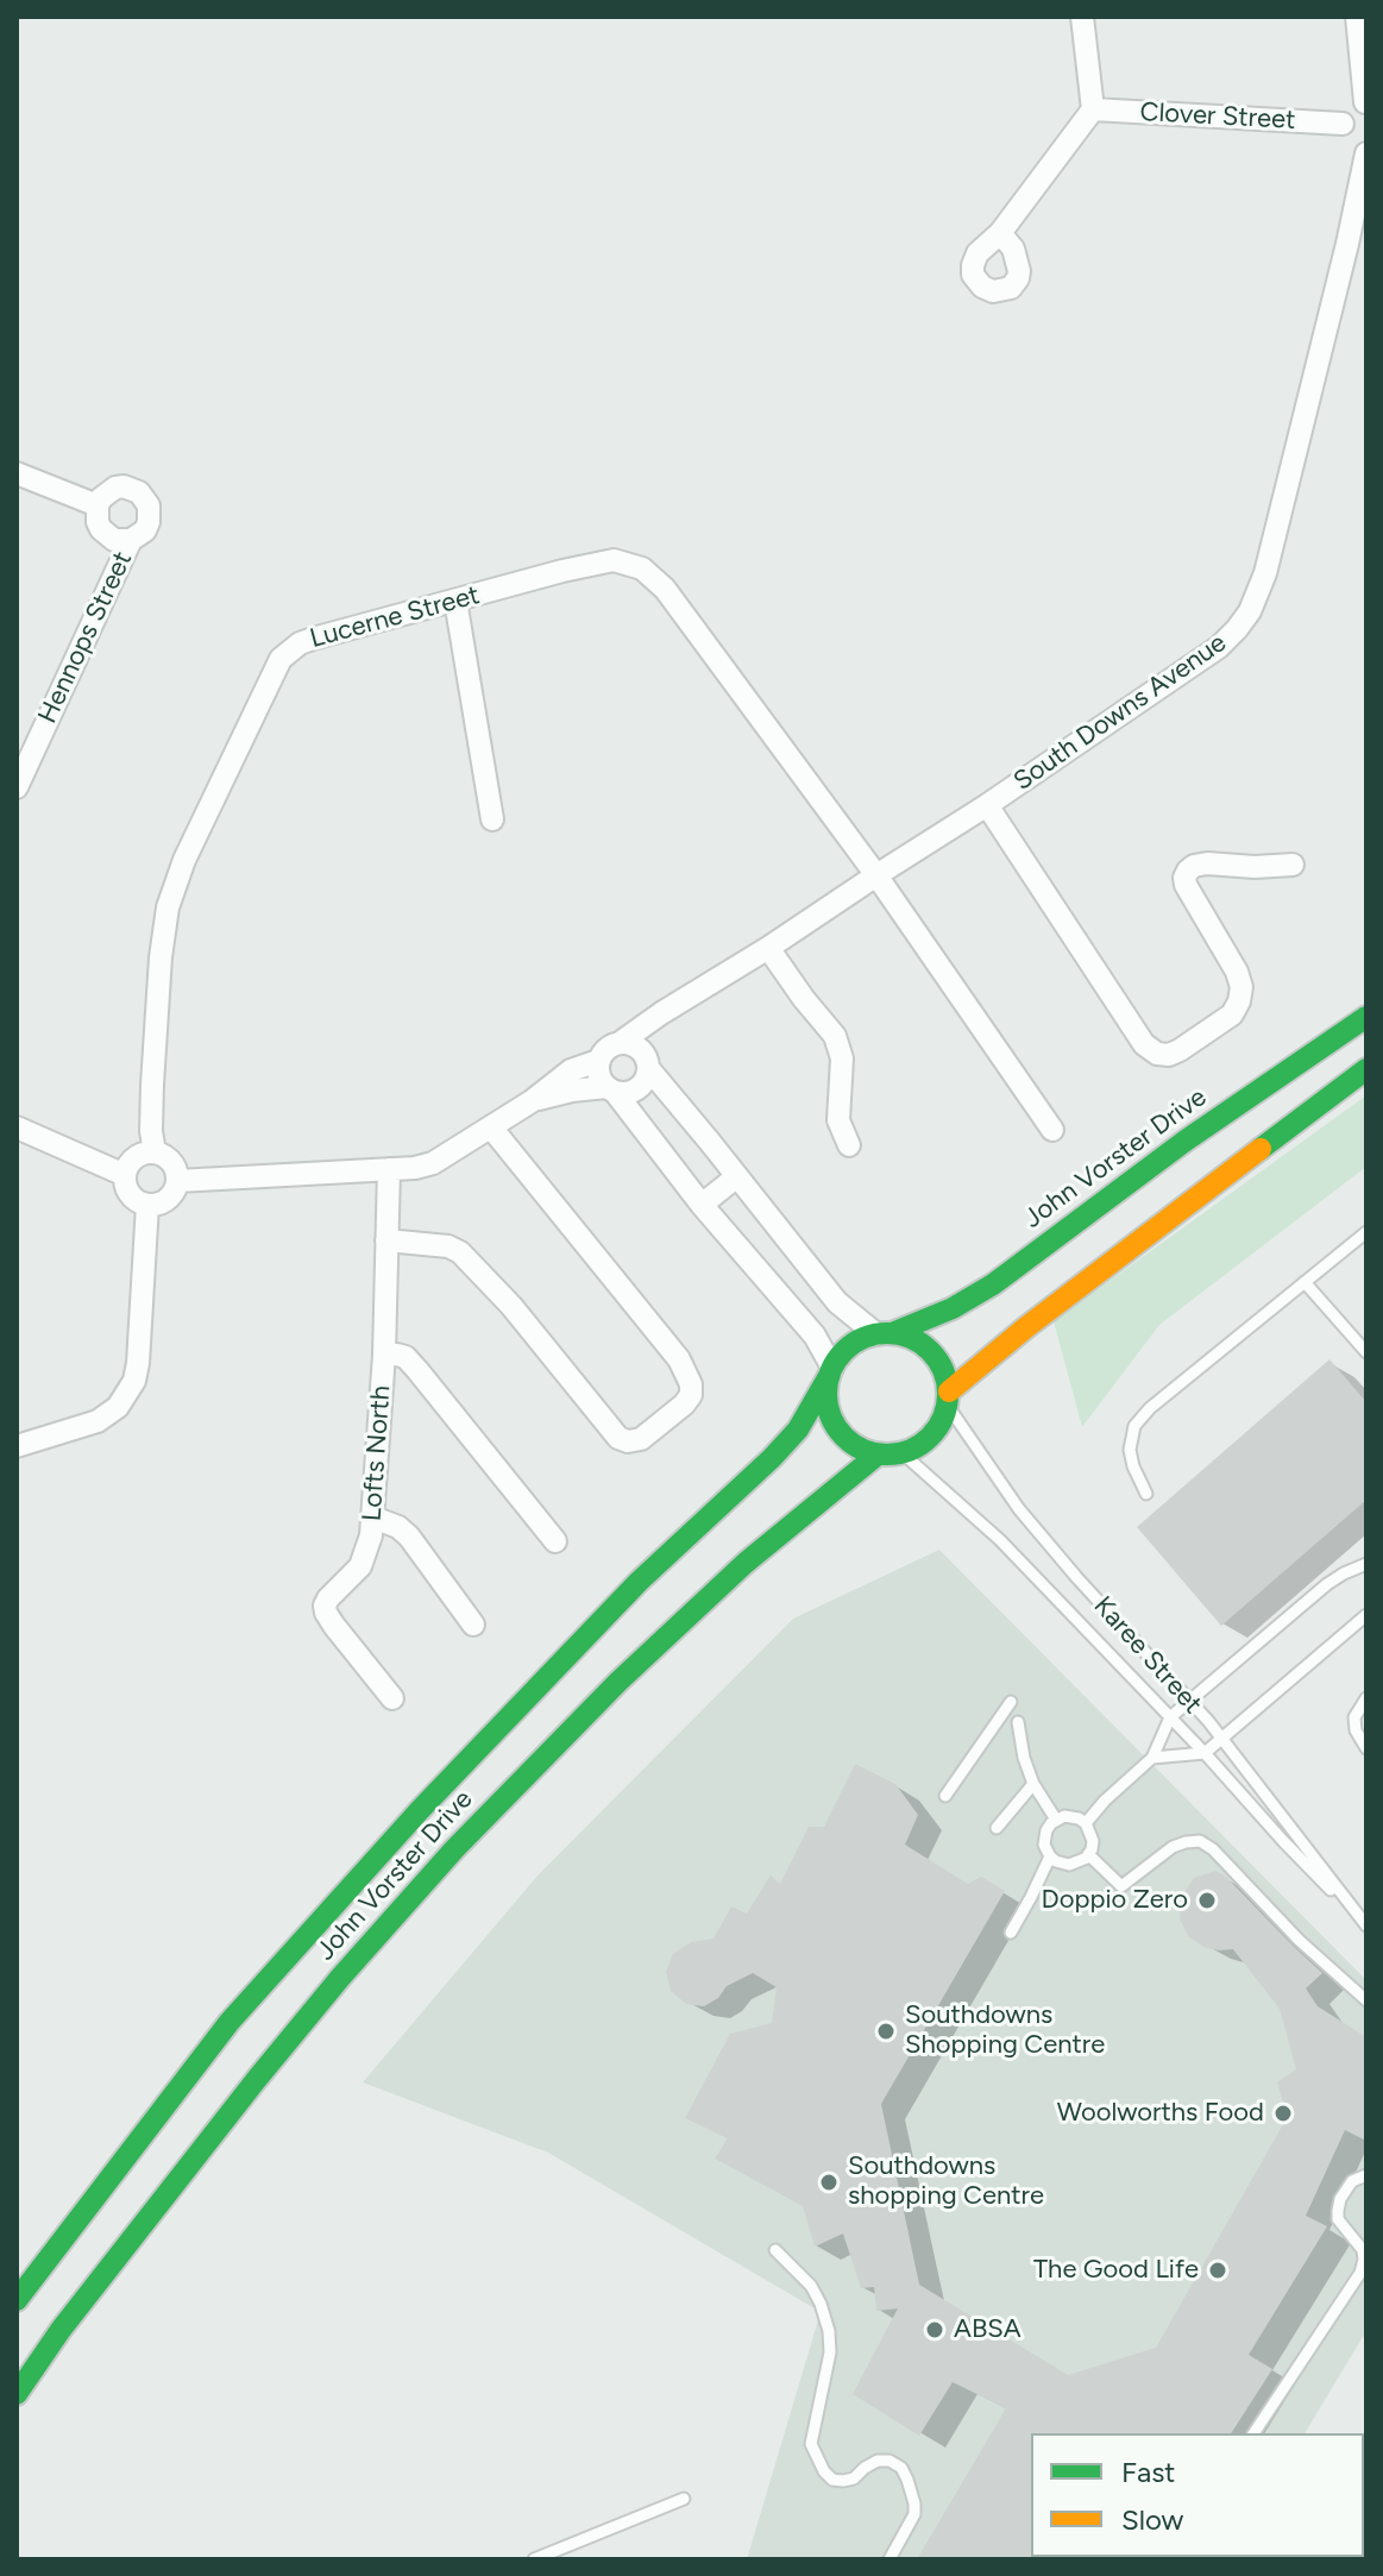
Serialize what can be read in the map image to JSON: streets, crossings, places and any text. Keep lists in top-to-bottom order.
{
  "streets": {
    "street": [
      "Clover Street",
      "Lucerne Street",
      "Hennops Street",
      "South Downs Avenue",
      "John Vorster Drive",
      "Lofts North"
    ],
    "lane": ["Karee Street"]
  },
  "crossings": [
    ["Lucerne Street", "South Downs Avenue"],
    ["John Vorster Drive", "Karee Street"]
  ],
  "places": [
    "Doppio Zero",
    "Southdowns Shopping Centre",
    "Woolworths Food",
    "Southdowns shopping Centre",
    "The Good Life",
    "ABSA"
  ],
  "legend": ["Fast", "Slow"]
}
